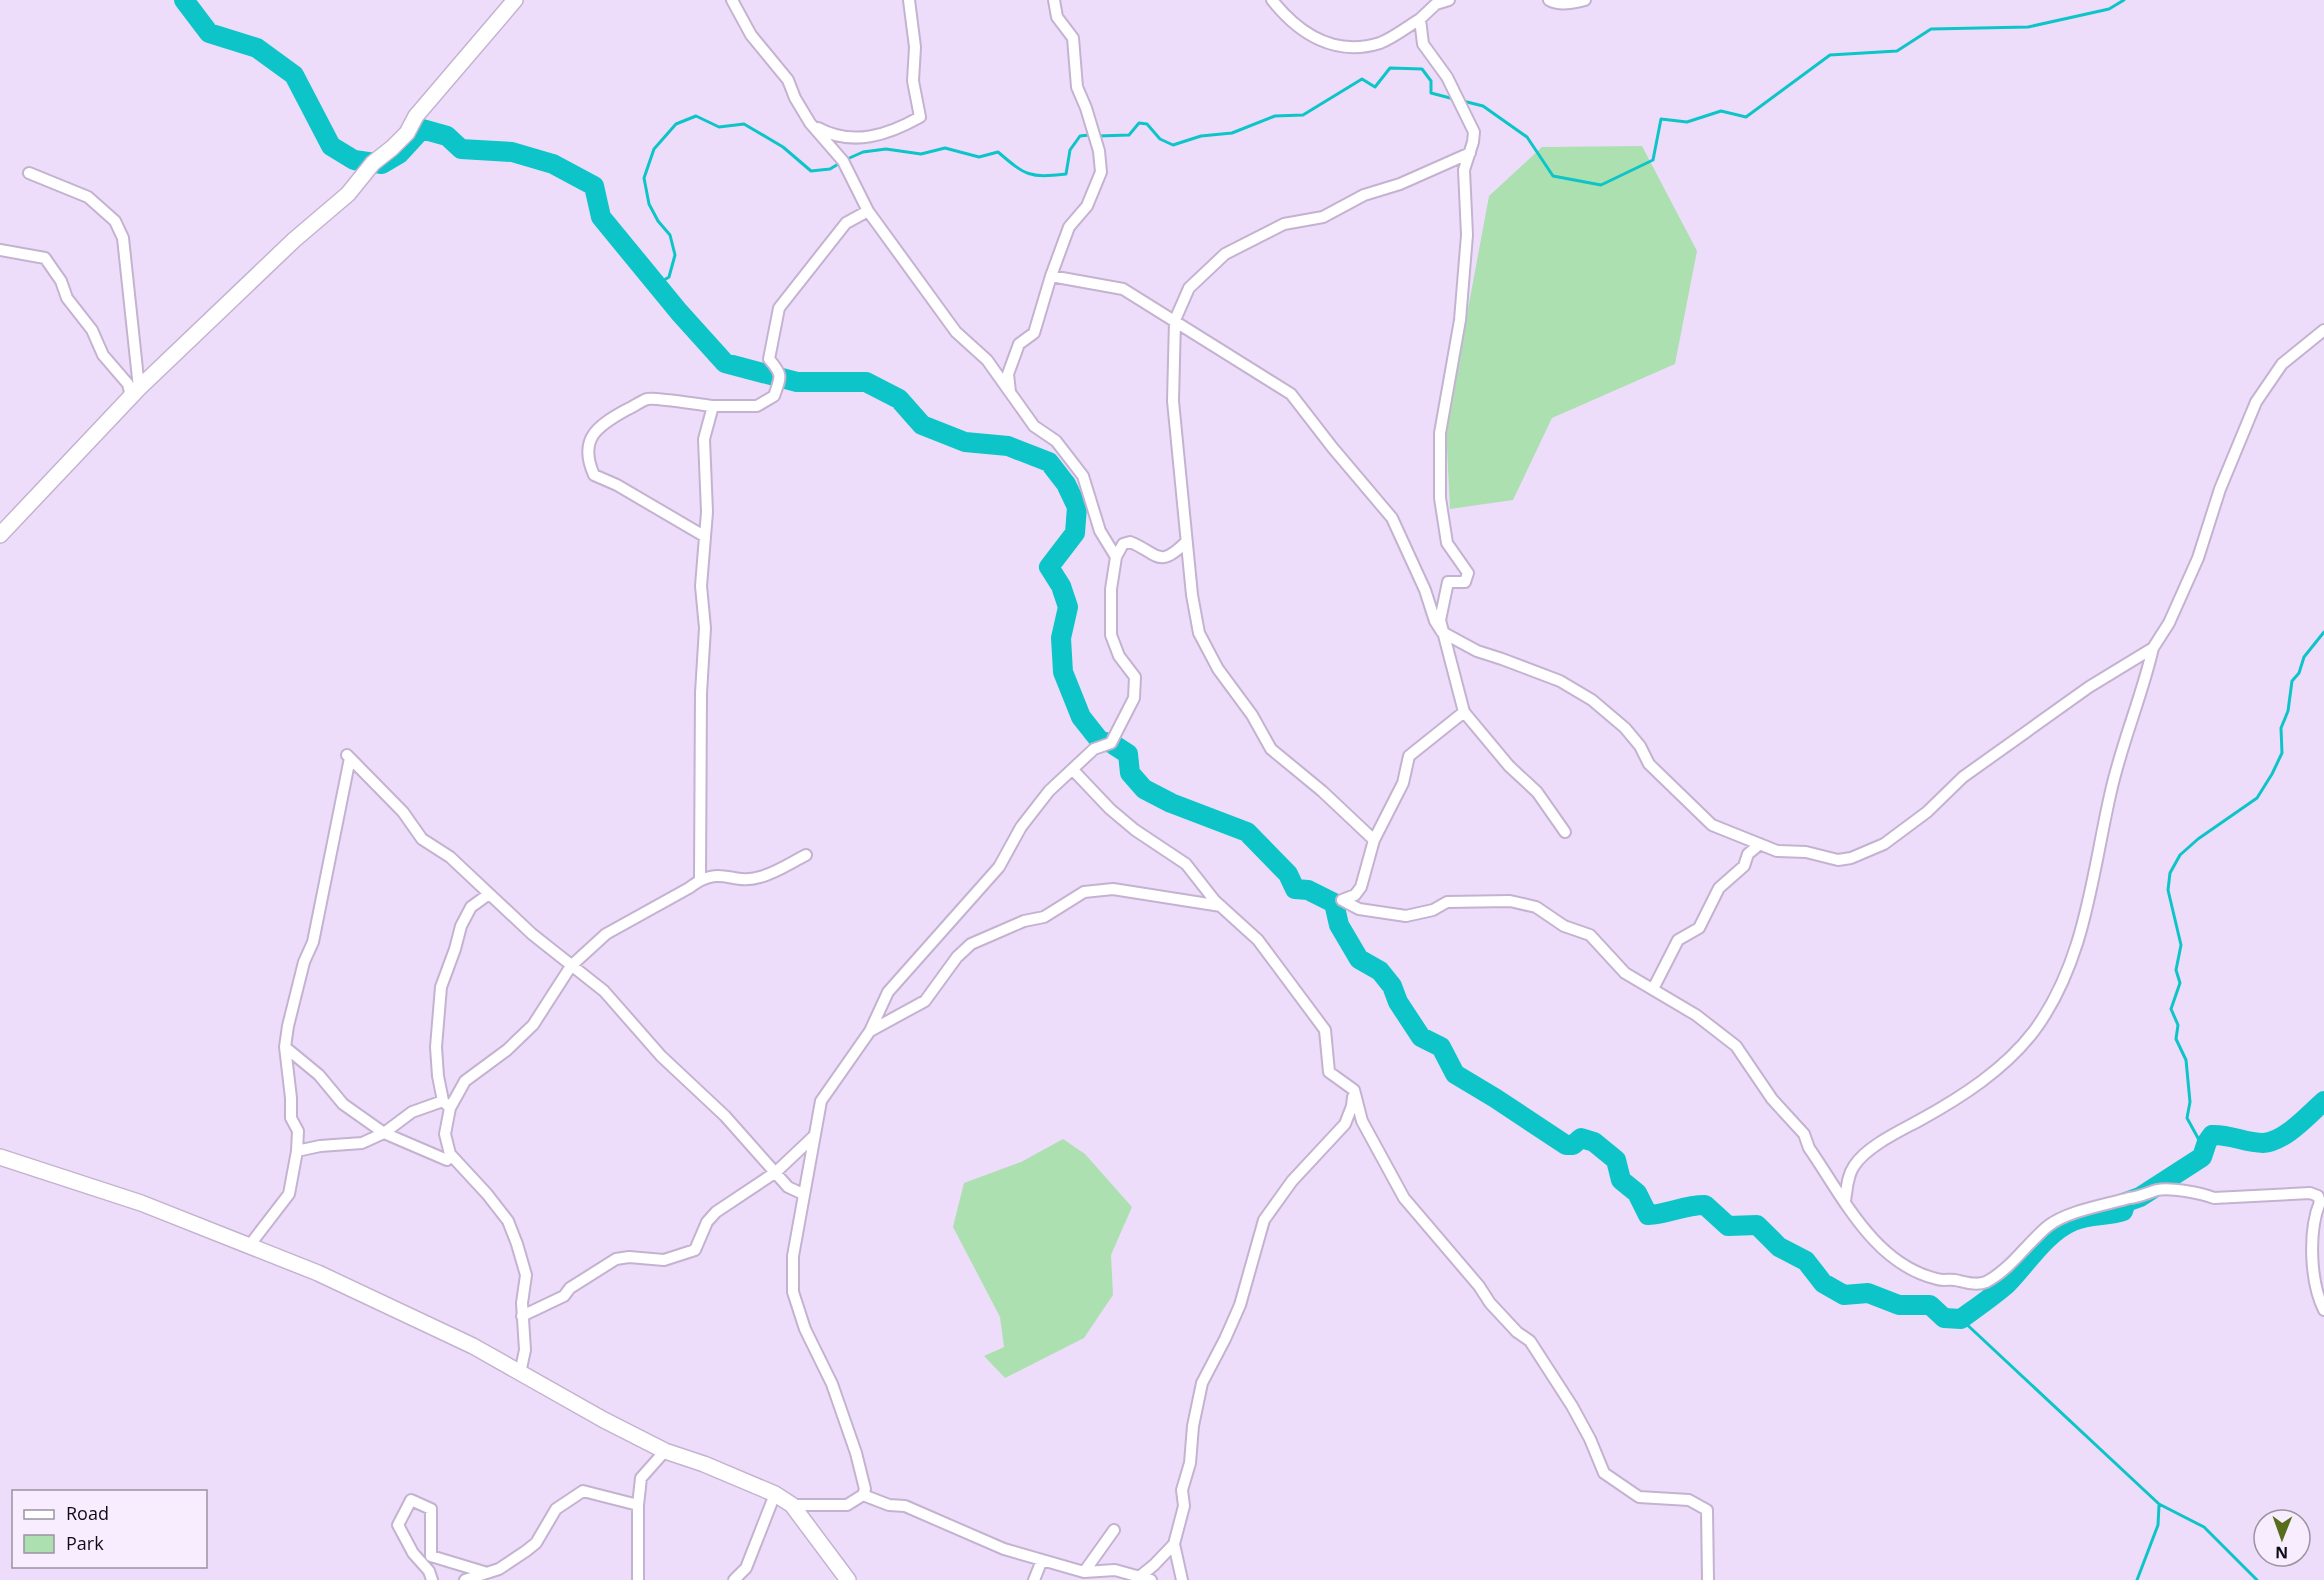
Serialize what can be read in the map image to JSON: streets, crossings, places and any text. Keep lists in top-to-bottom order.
{
  "legend": ["Road", "Park"],
  "north": "bottom"
}
